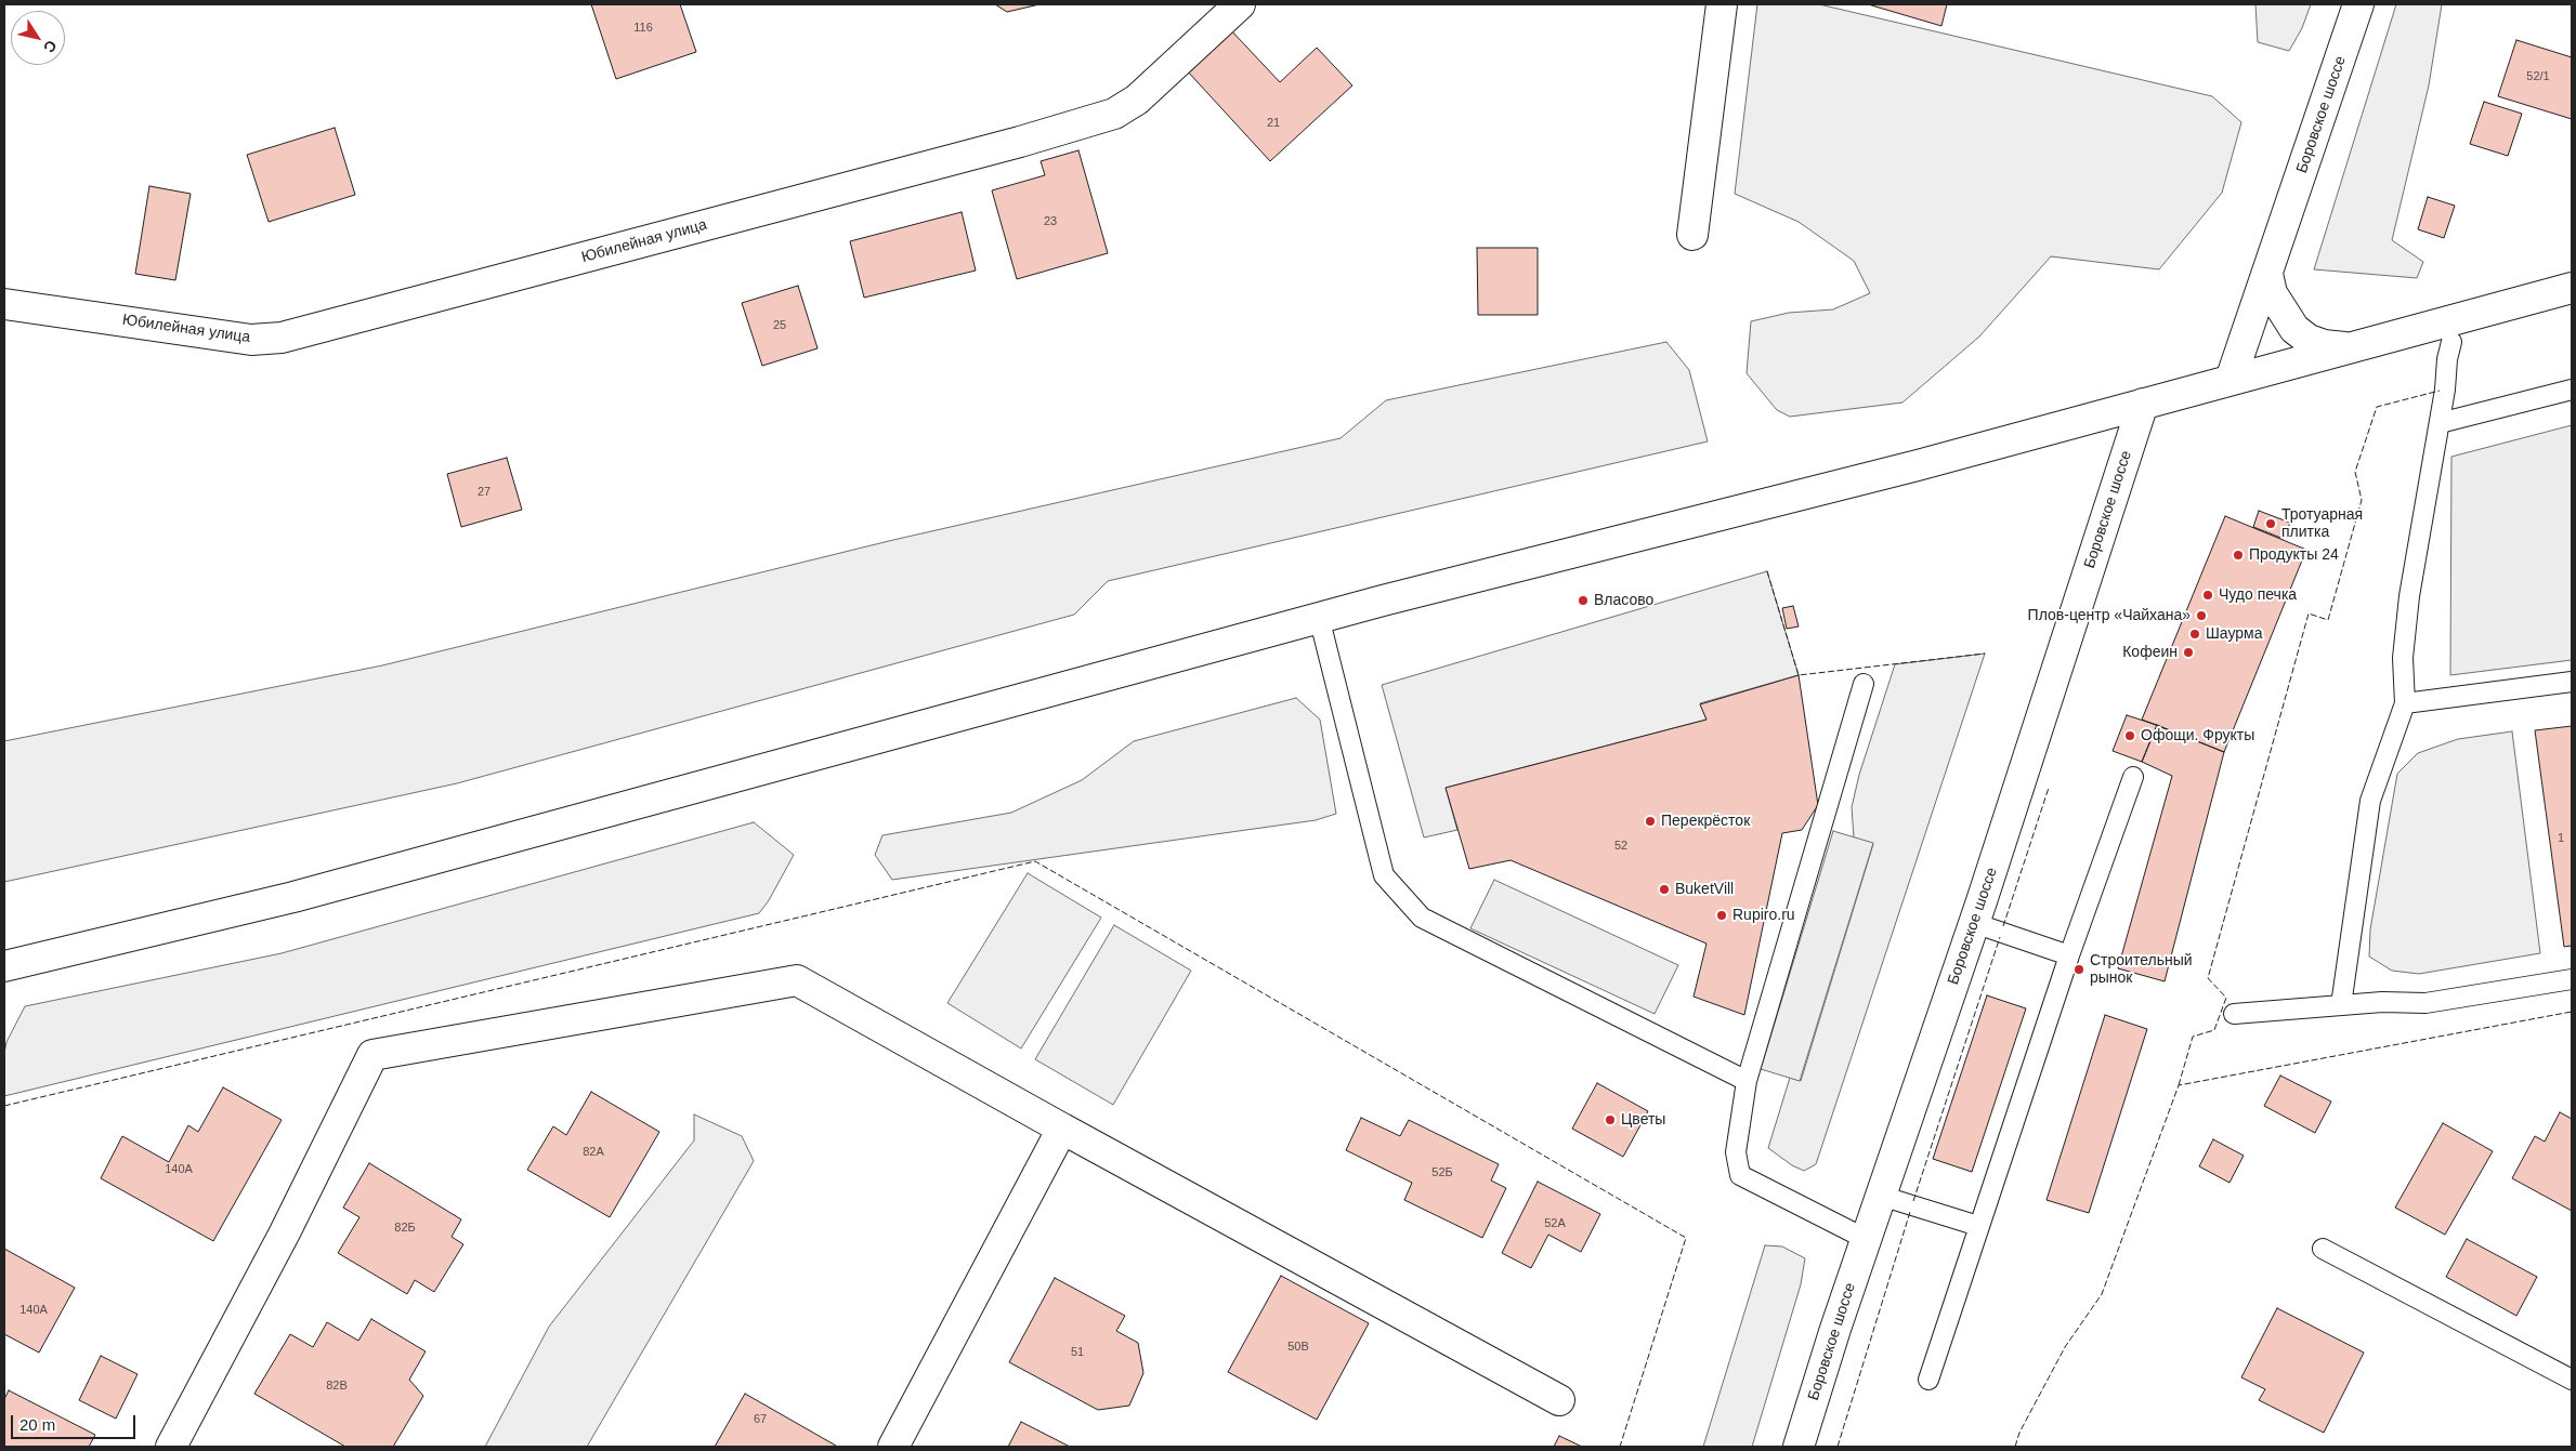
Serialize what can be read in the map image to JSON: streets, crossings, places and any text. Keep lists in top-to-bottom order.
{
  "streets": {
    "main road": ["Боровское шоссе", "Юбилейная улица"]
  },
  "places": [
    "Тротуарная плитка",
    "Продукты 24",
    "Чудо печка",
    "Власово",
    "Плов-центр «Чайхана»",
    "Шаурма",
    "Кофеин",
    "Офощи. Фрукты",
    "Перекрёсток",
    "BuketVill",
    "Rupiro.ru",
    "Строительный рынок",
    "Цветы"
  ],
  "house_numbers": [
    "116",
    "52/1",
    "21",
    "23",
    "25",
    "27",
    "1",
    "52",
    "82А",
    "140А",
    "52Б",
    "52А",
    "82Б",
    "140А",
    "50В",
    "51",
    "82В",
    "67"
  ],
  "scale_bar": "20 m",
  "north": "bottom right"
}
